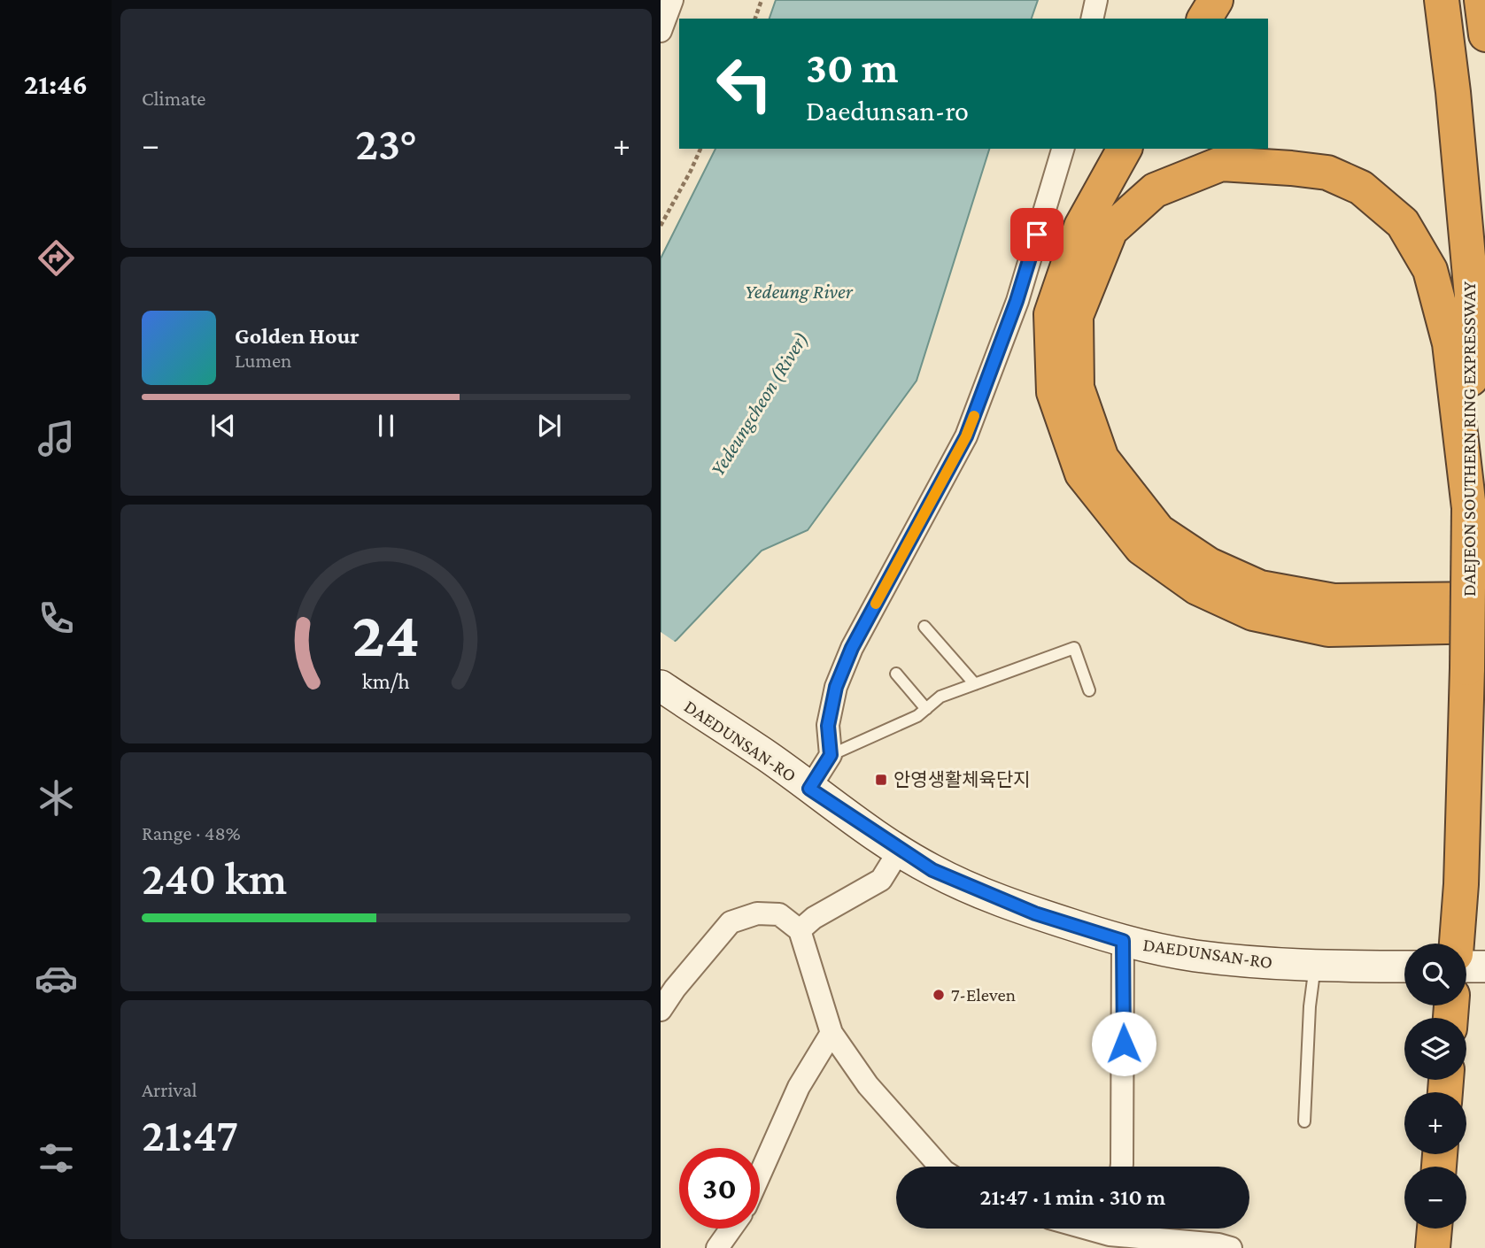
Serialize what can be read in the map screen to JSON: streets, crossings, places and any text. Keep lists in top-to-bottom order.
{
  "streets": {
    "highway": ["DAEJEON SOUTHERN RING EXPRESSWAY"],
    "main road": ["DAEDUNSAN-RO"]
  },
  "water": ["Yedeung River", "Yedeungcheon (River)"],
  "places": {
    "transit": ["안영생활체육단지"],
    "other": ["7-Eleven"]
  },
  "page": {
    "tabs": "21:46",
    "tile": [
      "Climate",
      ["Range · 48%", "240 km"],
      ["Arrival", "21:47"]
    ],
    "turn": ["30 m", "Daedunsan-ro"],
    "heat": ["−", "23°", "+"],
    "song": ["Golden Hour", "Lumen"],
    "map_buttons": ["+", "−"],
    "limit": "30",
    "trip": "21:47 · 1 min · 310 m",
    "gauge": ["24", "km/h"]
  }
}
